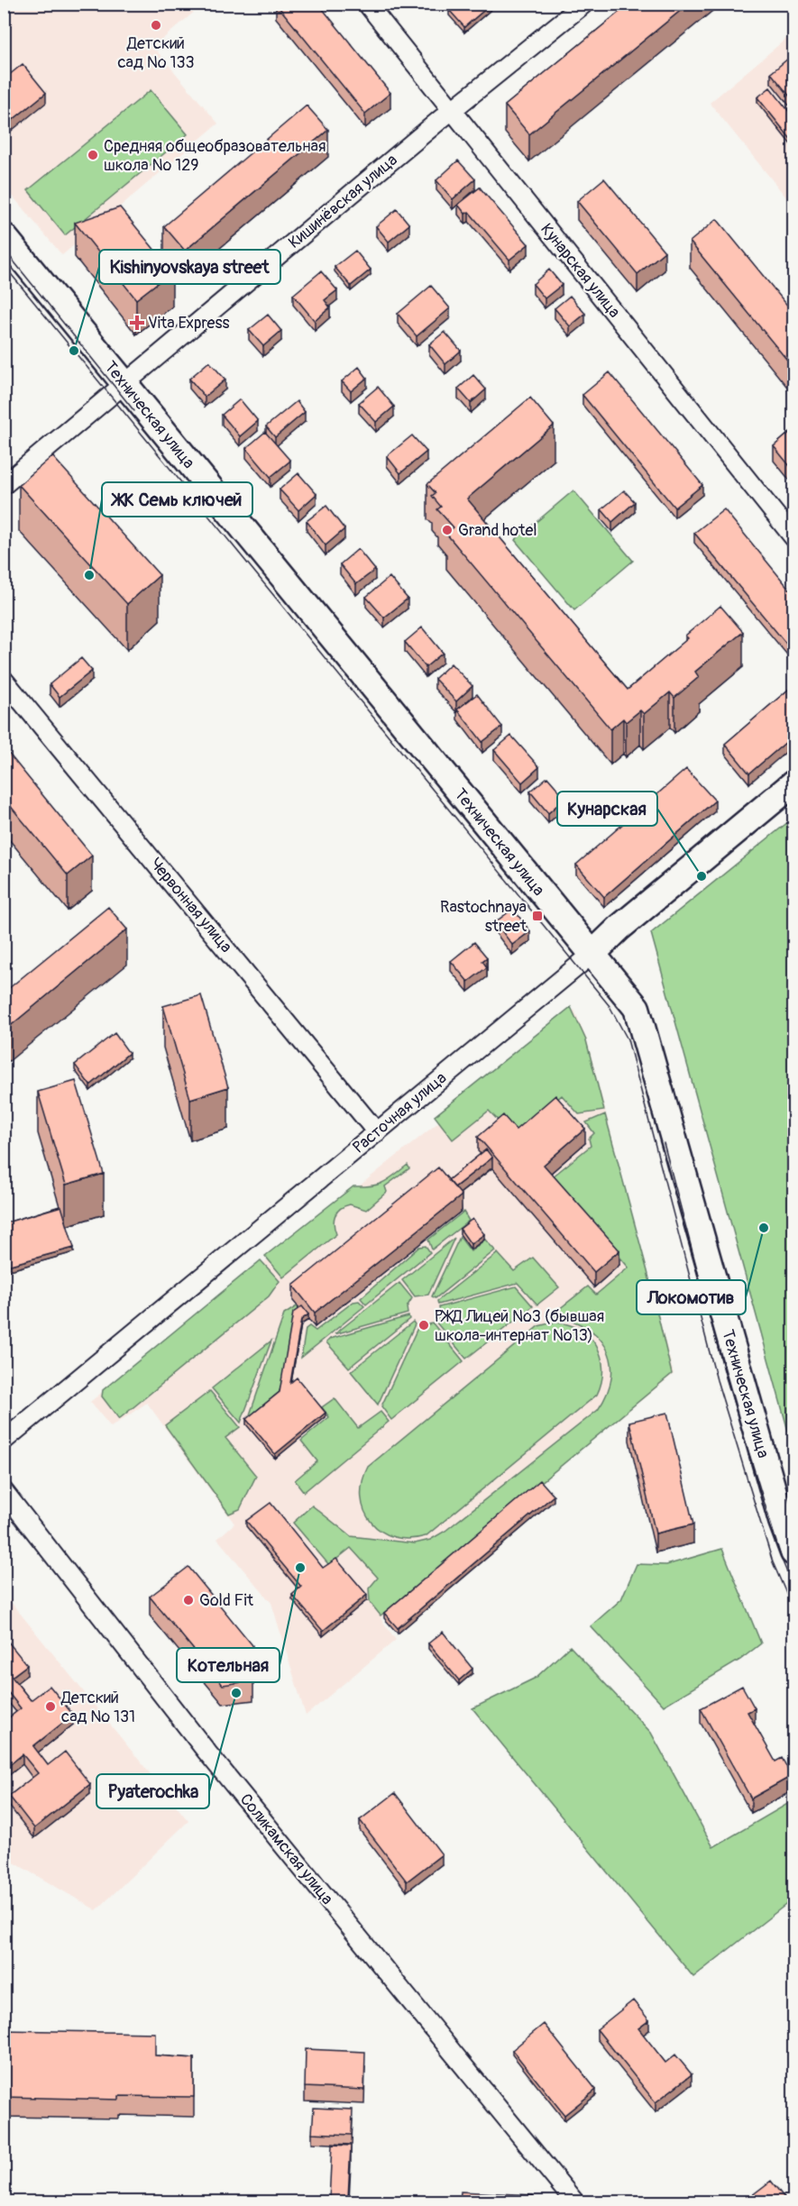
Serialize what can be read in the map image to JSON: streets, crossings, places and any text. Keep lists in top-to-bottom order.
{
  "streets": {
    "street": [
      "Кишинёвская улица",
      "Кунарская улица",
      "Техническая улица",
      "Червонная улица",
      "Расточная улица",
      "Соликамская улица"
    ]
  },
  "crossings": [
    ["Кишинёвская улица", "Кунарская улица"],
    ["Кишинёвская улица", "Техническая улица"],
    ["Техническая улица", "Расточная улица"],
    ["Червонная улица", "Расточная улица"]
  ],
  "places": {
    "other": [
      "Детский сад № 133",
      "Средняя общеобразовательная школа № 129",
      "Kishinyovskaya street",
      "Grand hotel",
      "ЖК Семь ключей",
      "Кунарская",
      "Локомотив",
      "РЖД Лицей №3 (бывшая школа-интернат №13)",
      "Котельная",
      "Gold Fit",
      "Pyaterochka",
      "Детский сад № 131"
    ],
    "health": ["Vita Express"],
    "transit": ["Rastochnaya street"]
  }
}
